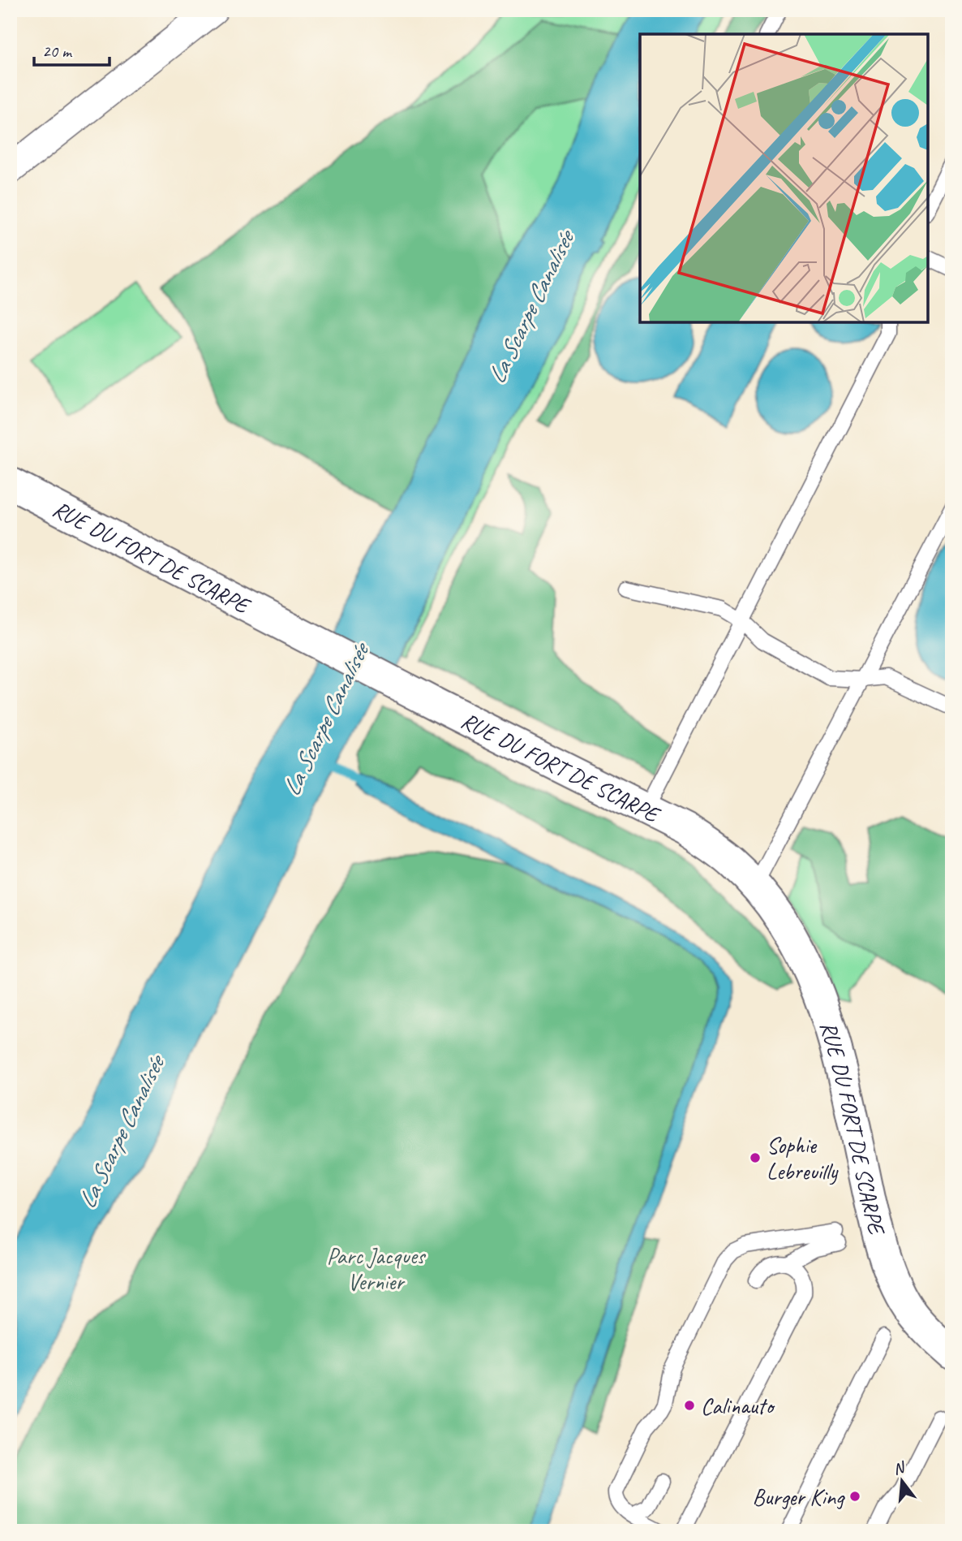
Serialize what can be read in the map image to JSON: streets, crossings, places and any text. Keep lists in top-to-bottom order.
{
  "streets": {
    "main road": ["RUE DU FORT DE SCARPE"]
  },
  "water": ["La Scarpe Canalisée"],
  "parks": ["Parc Jacques Vernier"],
  "places": ["Sophie Lebreuilly", "Calinauto", "Burger King"],
  "scale_bar": "20 m",
  "north": "top"
}
